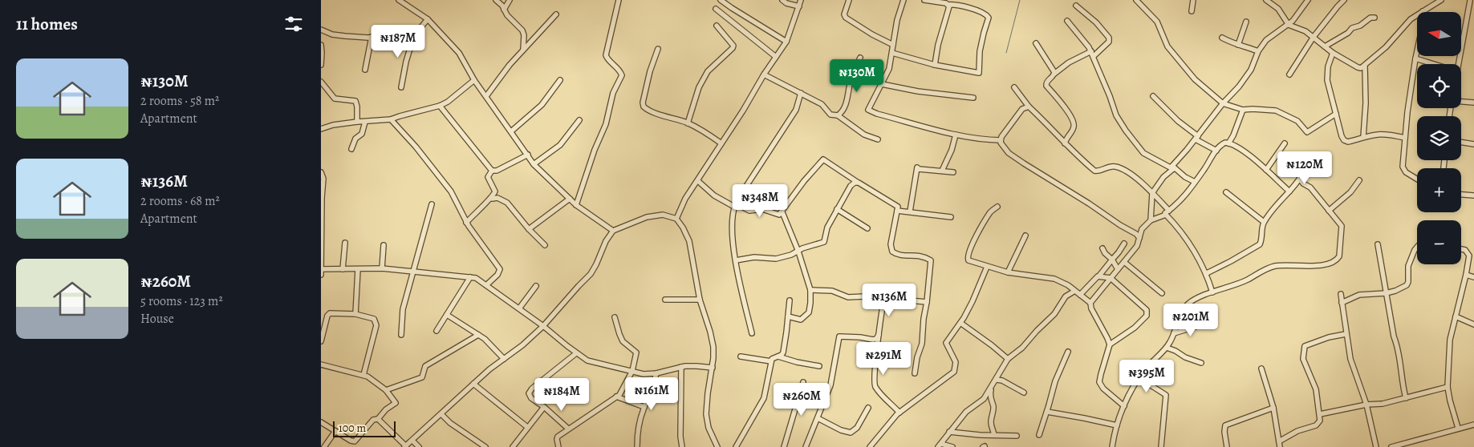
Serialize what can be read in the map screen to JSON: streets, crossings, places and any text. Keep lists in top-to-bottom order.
{
  "scale_bar": "100 m",
  "north": "left",
  "page": {
    "heading": "11 homes",
    "map_buttons": ["+", "−"],
    "price": [
      "₦187M",
      "₦130M",
      "₦120M",
      "₦348M",
      "₦136M",
      "₦201M",
      "₦291M",
      "₦395M",
      "₦161M",
      "₦184M",
      "₦260M"
    ],
    "list": [
      {
        "name": "₦130M",
        "note": "2 rooms · 58 m² · Apartment"
      },
      {
        "name": "₦136M",
        "note": "2 rooms · 68 m² · Apartment"
      },
      {
        "name": "₦260M",
        "note": "5 rooms · 123 m² · House"
      }
    ],
    "scale": "100 m"
  }
}
